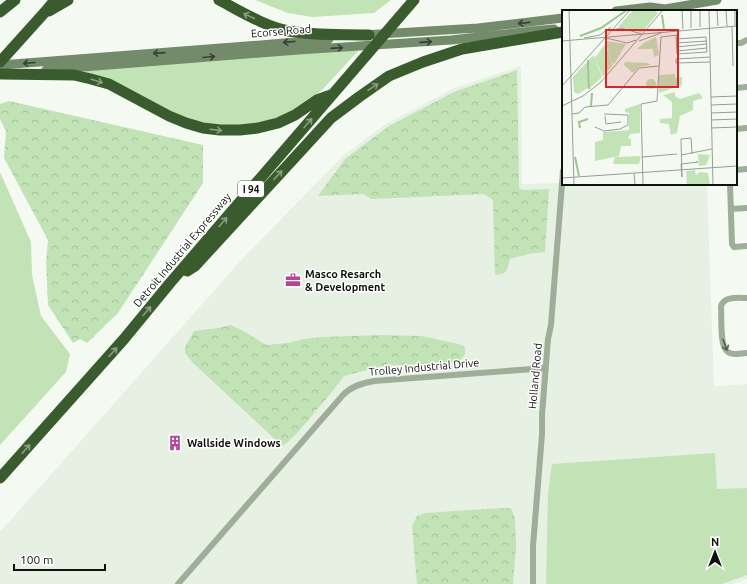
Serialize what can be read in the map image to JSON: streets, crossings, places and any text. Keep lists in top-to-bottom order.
{
  "streets": {
    "highway": ["I 94", "Detroit Industrial Expressway"],
    "main road": ["Ecorse Road"],
    "street": ["Trolley Industrial Drive", "Holland Road"]
  },
  "crossings": [
    ["Trolley Industrial Drive", "Holland Road"]
  ],
  "places": {
    "office": ["Masco Resarch & Development"],
    "building": ["Wallside Windows"]
  },
  "scale_bar": "100 m",
  "north": "top"
}
